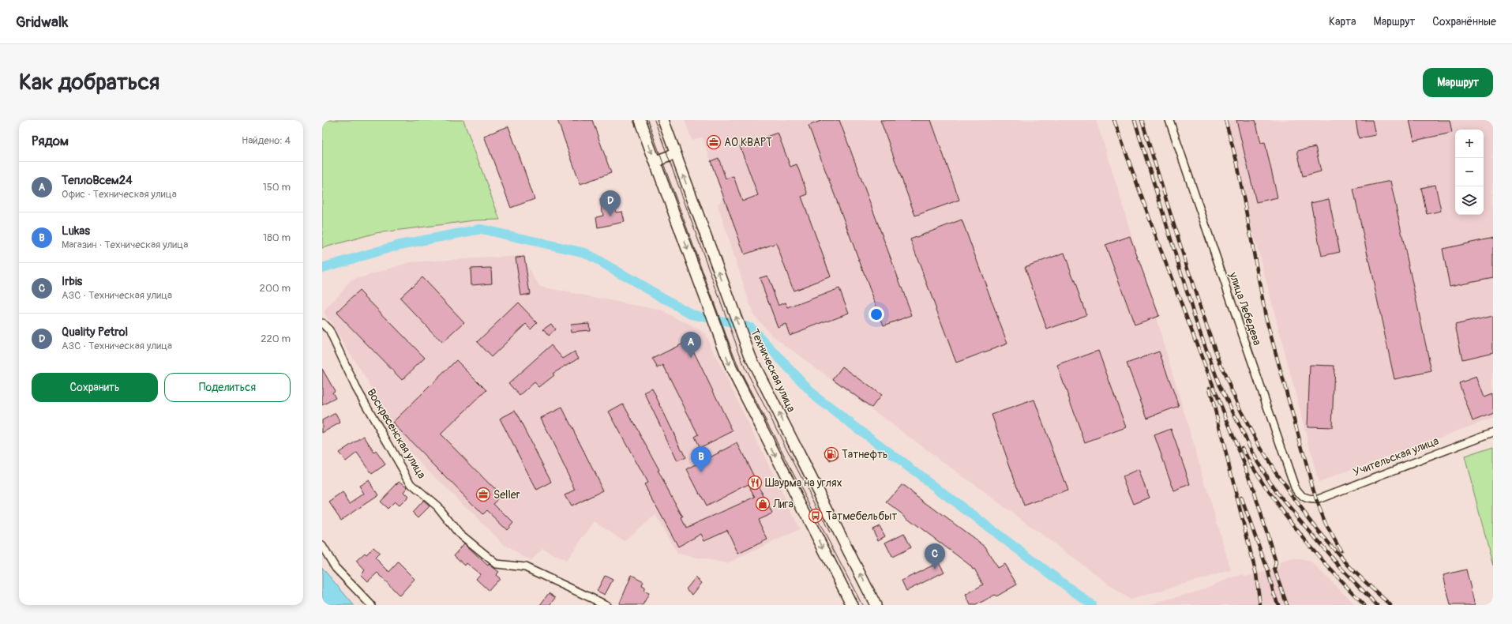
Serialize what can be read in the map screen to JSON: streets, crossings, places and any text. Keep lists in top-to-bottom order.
{
  "streets": {
    "main road": ["Техническая улица"],
    "street": ["улица Лебедева", "Воскресенская улица", "Учительская улица"]
  },
  "crossings": [
    ["улица Лебедева", "Учительская улица"]
  ],
  "places": {
    "office": ["АО КВАРТ", "Seller"],
    "fuel station": ["Татнефть"],
    "restaurant": ["Шаурма на углях"],
    "shop": ["Лига"],
    "bus stop": ["Татмебельбыт"]
  },
  "page": {
    "header": "Gridwalk",
    "nav": ["Карта", "Маршрут", "Сохранённые"],
    "buttons": [
      "Маршрут",
      ["Сохранить", "Поделиться"]
    ],
    "title": "Как добраться",
    "heading": ["Рядом", "Найдено: 4"],
    "map_buttons": ["+", "−"],
    "list": [
      {
        "mark": "A",
        "name": "ТеплоВсем24",
        "note": "Офис · Техническая улица",
        "value": "150 m"
      },
      {
        "mark": "B",
        "name": "Lukas",
        "note": "Магазин · Техническая улица",
        "value": "180 m"
      },
      {
        "mark": "C",
        "name": "Irbis",
        "note": "АЗС · Техническая улица",
        "value": "200 m"
      },
      {
        "mark": "D",
        "name": "Quality Petrol",
        "note": "АЗС · Техническая улица",
        "value": "220 m"
      }
    ],
    "pins": [
      "D",
      "A",
      "B",
      "C"
    ]
  }
}
